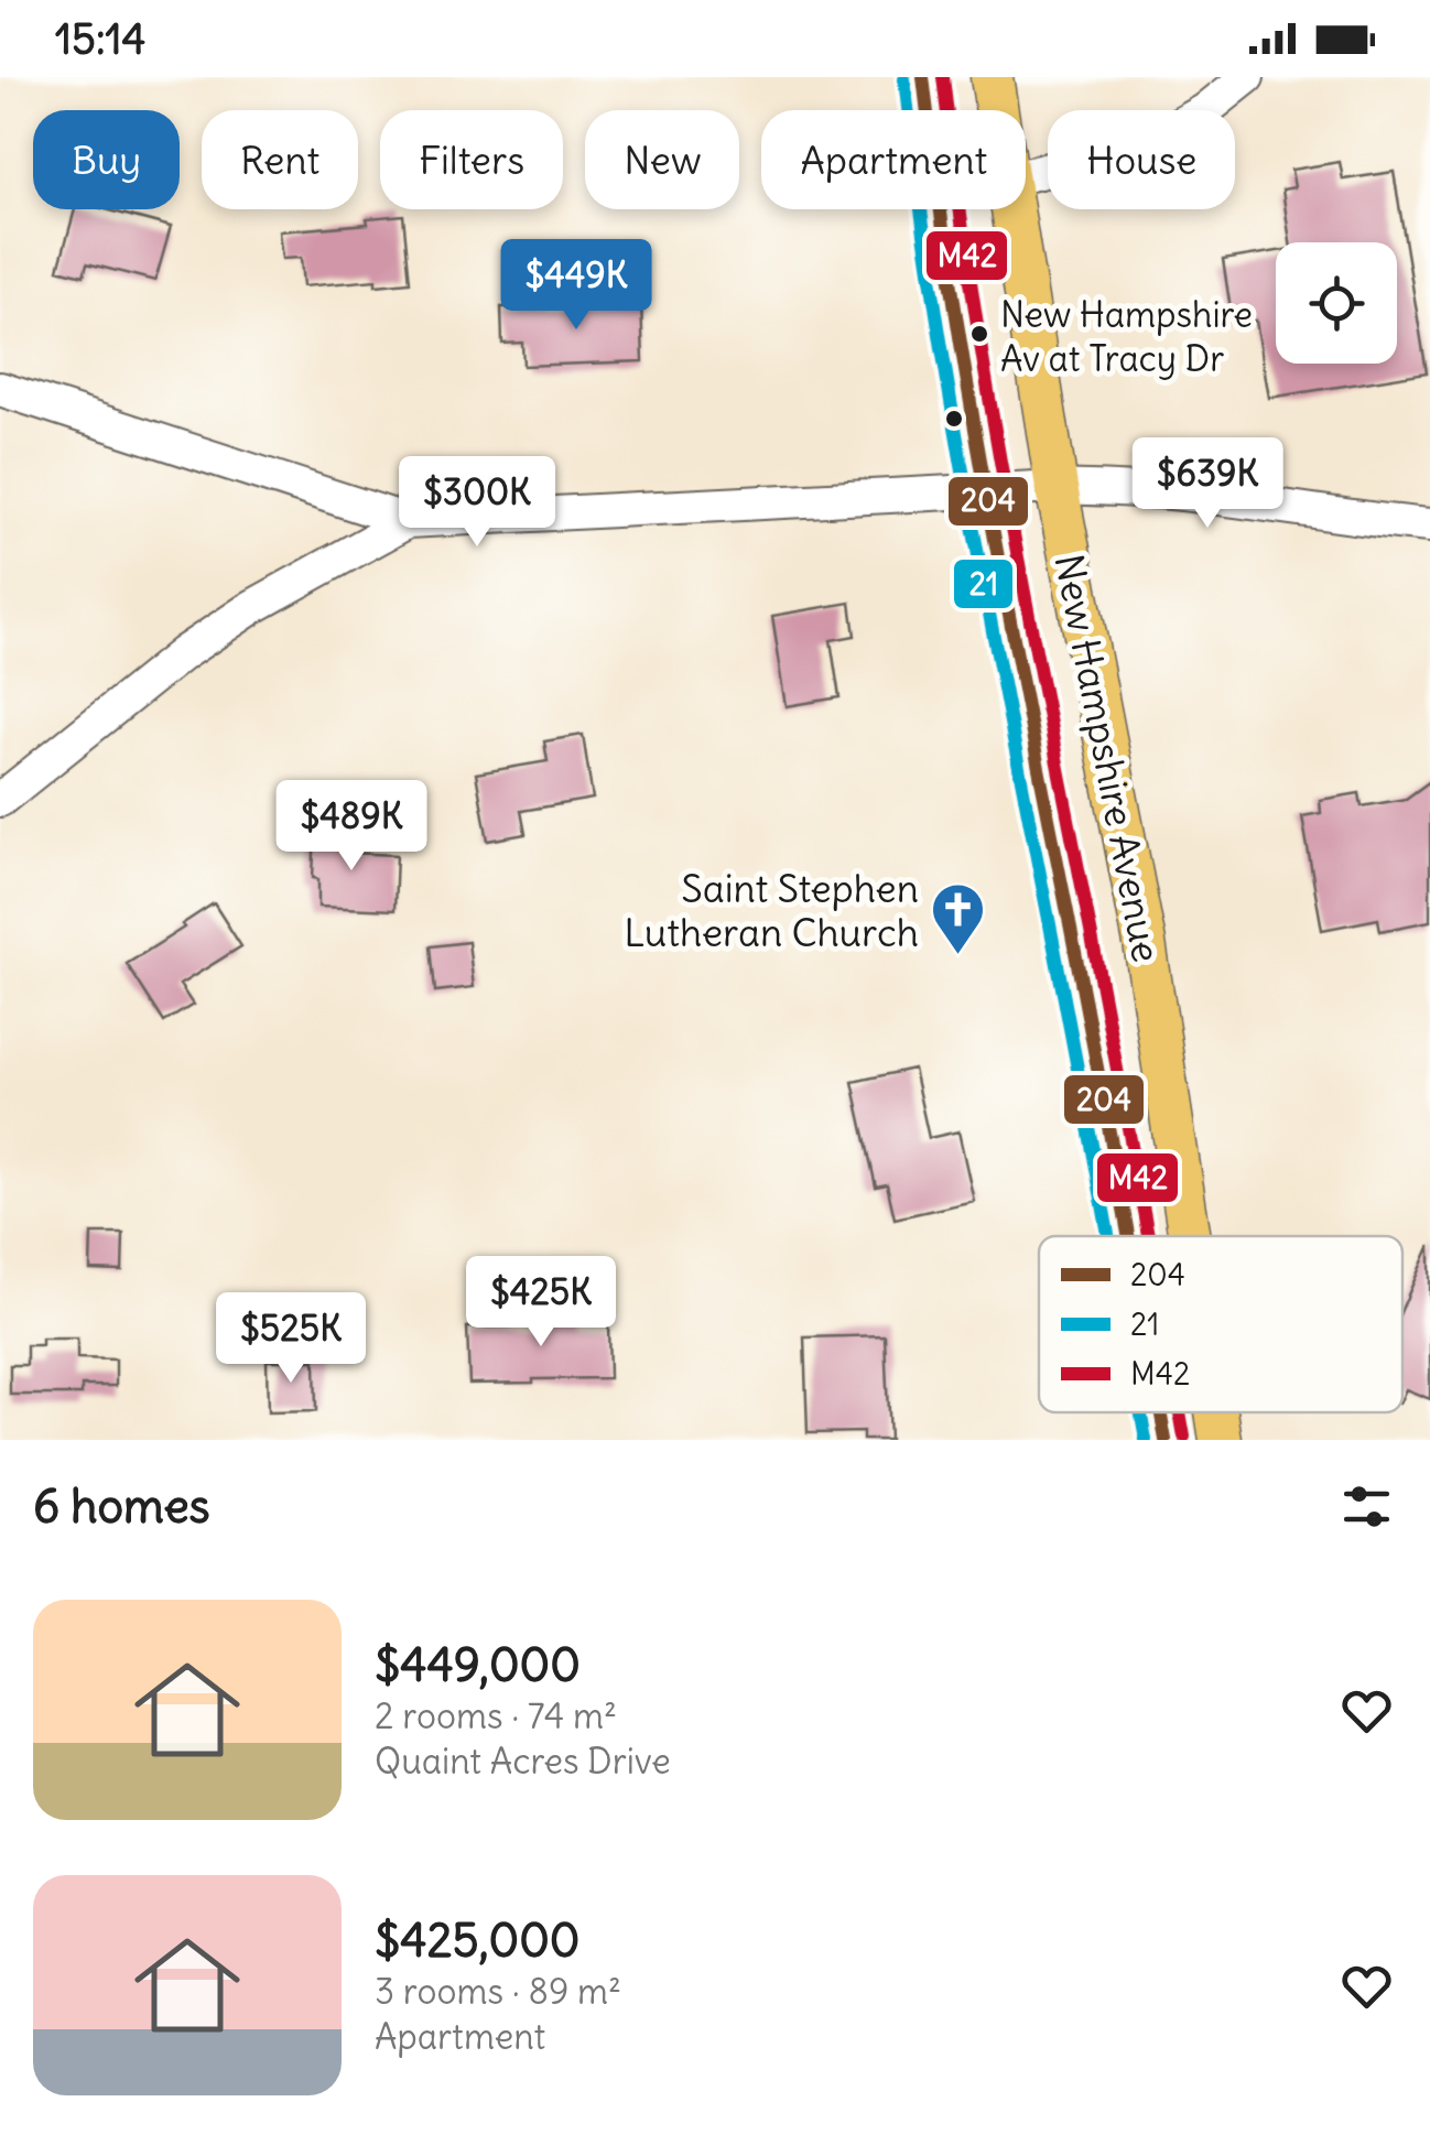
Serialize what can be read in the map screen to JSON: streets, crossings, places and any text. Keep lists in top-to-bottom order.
{
  "streets": {
    "main road": ["New Hampshire Avenue"]
  },
  "places": {
    "other": ["New Hampshire Av at Tracy Dr"],
    "church": ["Saint Stephen Lutheran Church"]
  },
  "lines": ["transit line 204", "transit line M42", "transit line 21"],
  "legend": ["204", "21", "M42"],
  "page": {
    "status": "15:14",
    "chip": [
      "Buy",
      "Rent",
      "Filters",
      "New",
      "Apartment",
      "House"
    ],
    "price": [
      "$449K",
      "$639K",
      "$300K",
      "$489K",
      "$425K",
      "$525K"
    ],
    "heading": "6 homes",
    "list": [
      {
        "name": "$449,000",
        "note": "2 rooms · 74 m² · Quaint Acres Drive"
      },
      {
        "name": "$425,000",
        "note": "3 rooms · 89 m² · Apartment"
      }
    ]
  }
}
